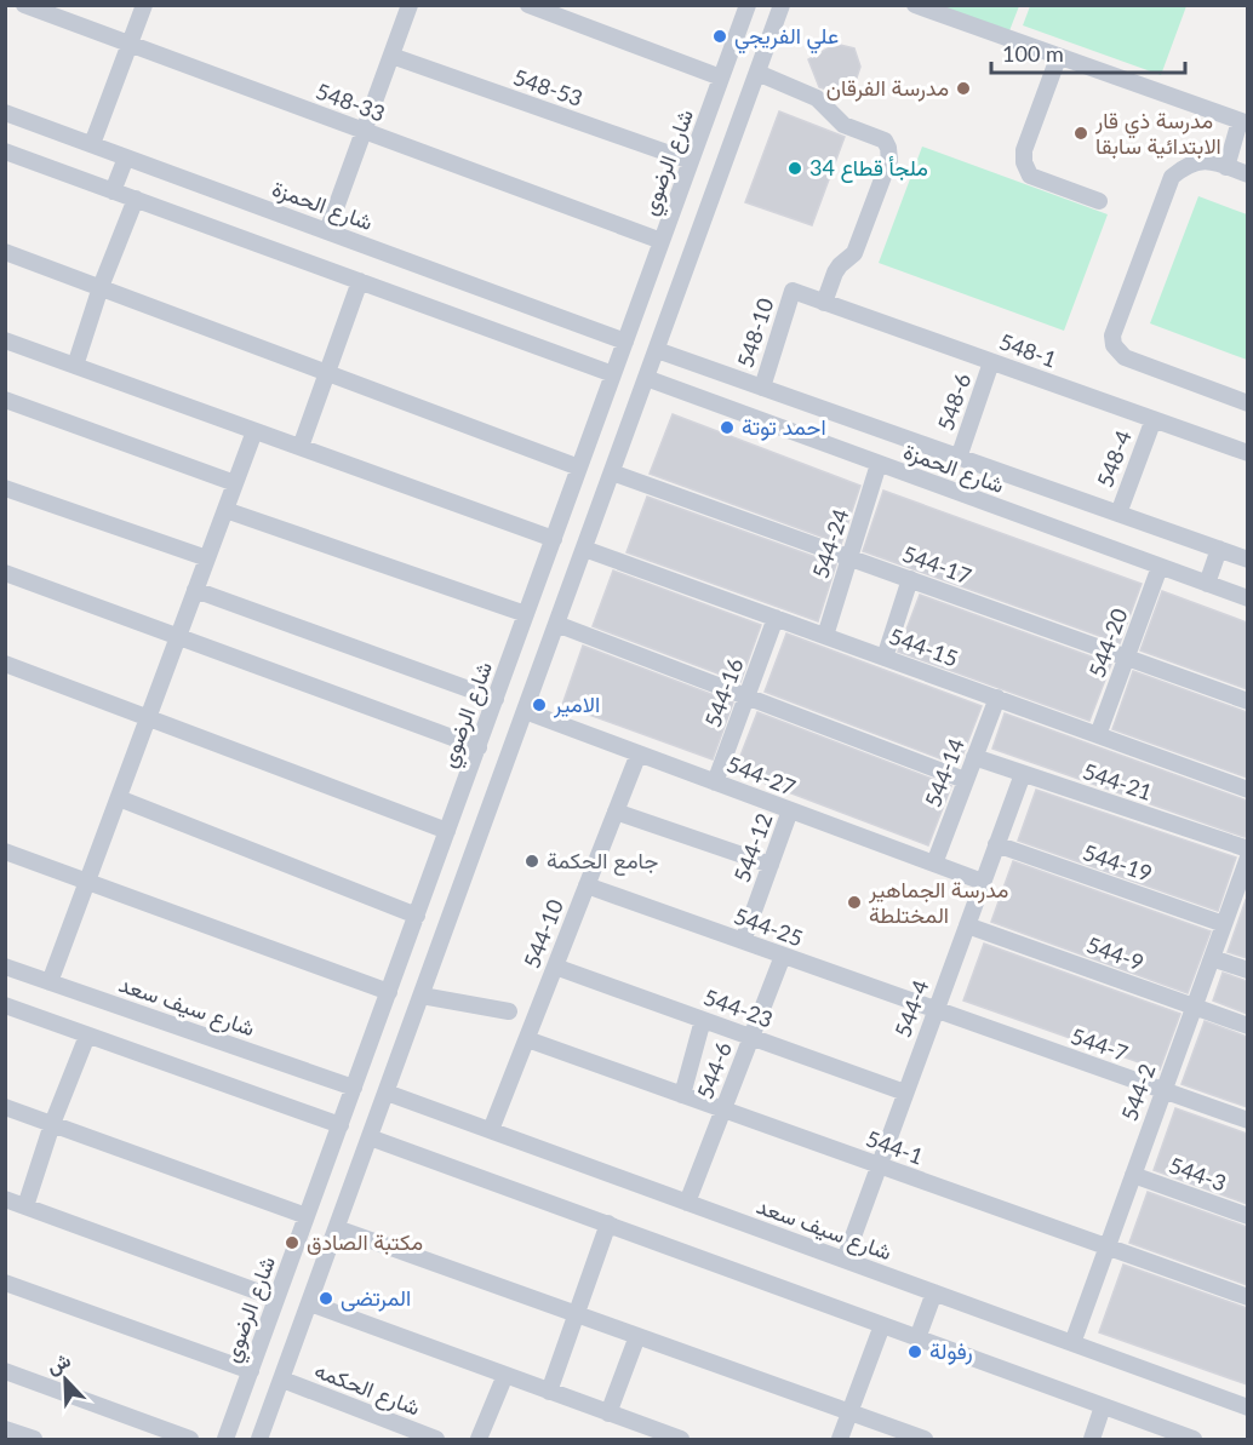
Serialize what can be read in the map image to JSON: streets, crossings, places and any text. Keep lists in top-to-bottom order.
{
  "streets": {
    "street": [
      "548-53",
      "548-33",
      "شارع الرضوي",
      "شارع الحمزة",
      "548-10",
      "548-1",
      "548-6",
      "548-4",
      "544-24",
      "544-17",
      "544-20",
      "544-15",
      "544-16",
      "544-14",
      "544-27",
      "544-21",
      "544-12",
      "544-19",
      "544-25",
      "544-10",
      "544-9",
      "شارع سيف سعد",
      "544-23",
      "544-4",
      "544-7",
      "544-6",
      "544-2",
      "544-1",
      "544-3",
      "شارع الحكمه"
    ]
  },
  "crossings": [
    ["548-53", "شارع الرضوي"],
    ["548-33", "شارع الرضوي"],
    ["شارع الرضوي", "شارع الحمزة"],
    ["شارع الرضوي", "شارع سيف سعد"],
    ["شارع الحمزة", "548-10"],
    ["شارع الحمزة", "548-6"],
    ["شارع الحمزة", "548-4"],
    ["شارع الحمزة", "544-24"],
    ["شارع الحمزة", "544-20"],
    ["548-10", "548-1"],
    ["548-1", "548-6"],
    ["548-1", "548-4"],
    ["544-24", "544-17"],
    ["544-24", "544-15"],
    ["544-17", "544-20"],
    ["544-20", "544-15"],
    ["544-15", "544-16"],
    ["544-15", "544-14"],
    ["544-16", "544-27"],
    ["544-14", "544-27"],
    ["544-14", "544-21"],
    ["544-27", "544-12"],
    ["544-27", "544-10"],
    ["544-27", "544-4"],
    ["544-21", "544-4"],
    ["544-12", "544-25"],
    ["544-19", "544-4"],
    ["544-19", "544-2"],
    ["544-25", "544-10"],
    ["544-25", "544-4"],
    ["544-25", "544-7"],
    ["544-25", "544-6"],
    ["544-10", "شارع سيف سعد"],
    ["544-10", "544-23"],
    ["544-10", "544-1"],
    ["544-9", "544-4"],
    ["544-9", "544-2"],
    ["شارع سيف سعد", "544-4"],
    ["شارع سيف سعد", "544-6"],
    ["شارع سيف سعد", "544-2"],
    ["544-23", "544-4"],
    ["544-23", "544-6"],
    ["544-4", "544-7"],
    ["544-4", "544-1"],
    ["544-7", "544-2"],
    ["544-6", "544-1"],
    ["544-2", "544-1"],
    ["544-2", "544-3"]
  ],
  "places": [
    "علي الفريجي",
    "مدرسة الفرقان",
    "مدرسة ذي قار الابتدائية سابقا",
    "ملجأ قطاع 34",
    "احمد توتة",
    "الامير",
    "جامع الحكمة",
    "مدرسة الجماهير المختلطة",
    "مكتبة الصادق",
    "المرتضى",
    "رفولة"
  ],
  "scale_bar": "100 m",
  "north": "top left"
}
